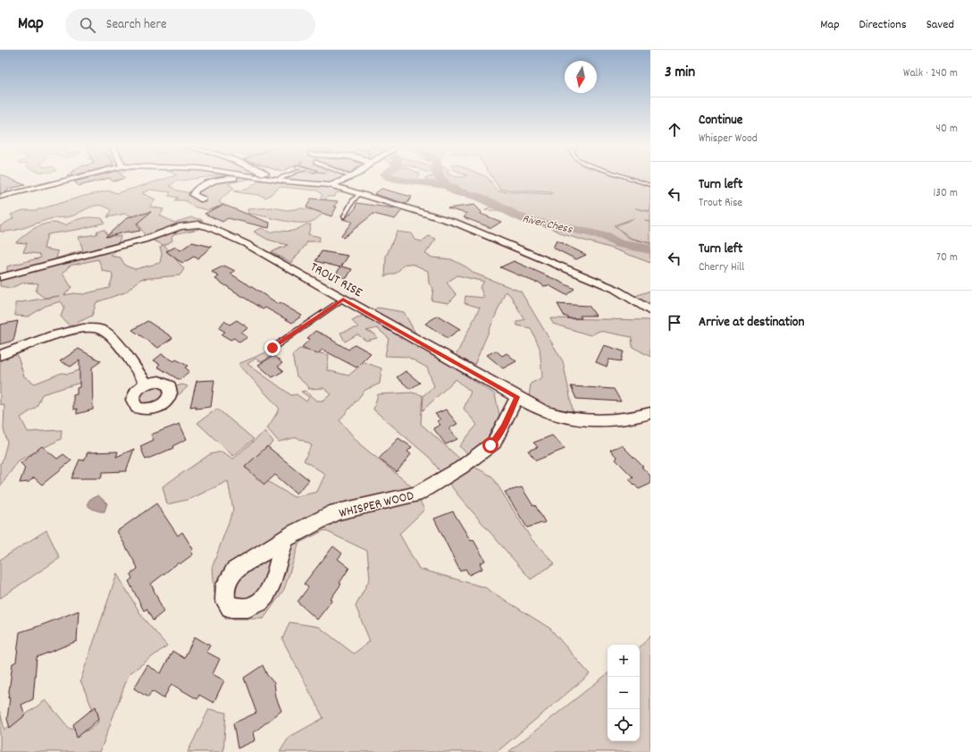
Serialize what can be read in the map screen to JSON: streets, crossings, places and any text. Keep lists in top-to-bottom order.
{
  "streets": {
    "street": ["TROUT RISE", "WHISPER WOOD"]
  },
  "crossings": [
    ["TROUT RISE", "WHISPER WOOD"]
  ],
  "water": ["River Chess"],
  "north": "bottom",
  "page": {
    "header": "Map",
    "search": "Search here",
    "nav": ["Map", "Directions", "Saved"],
    "heading": ["3 min", "Walk · 240 m"],
    "list": [
      ["Continue", "Whisper Wood", "40 m"],
      ["Turn left", "Trout Rise", "130 m"],
      ["Turn left", "Cherry Hill", "70 m"],
      "Arrive at destination"
    ],
    "map_buttons": ["+", "−"]
  }
}
